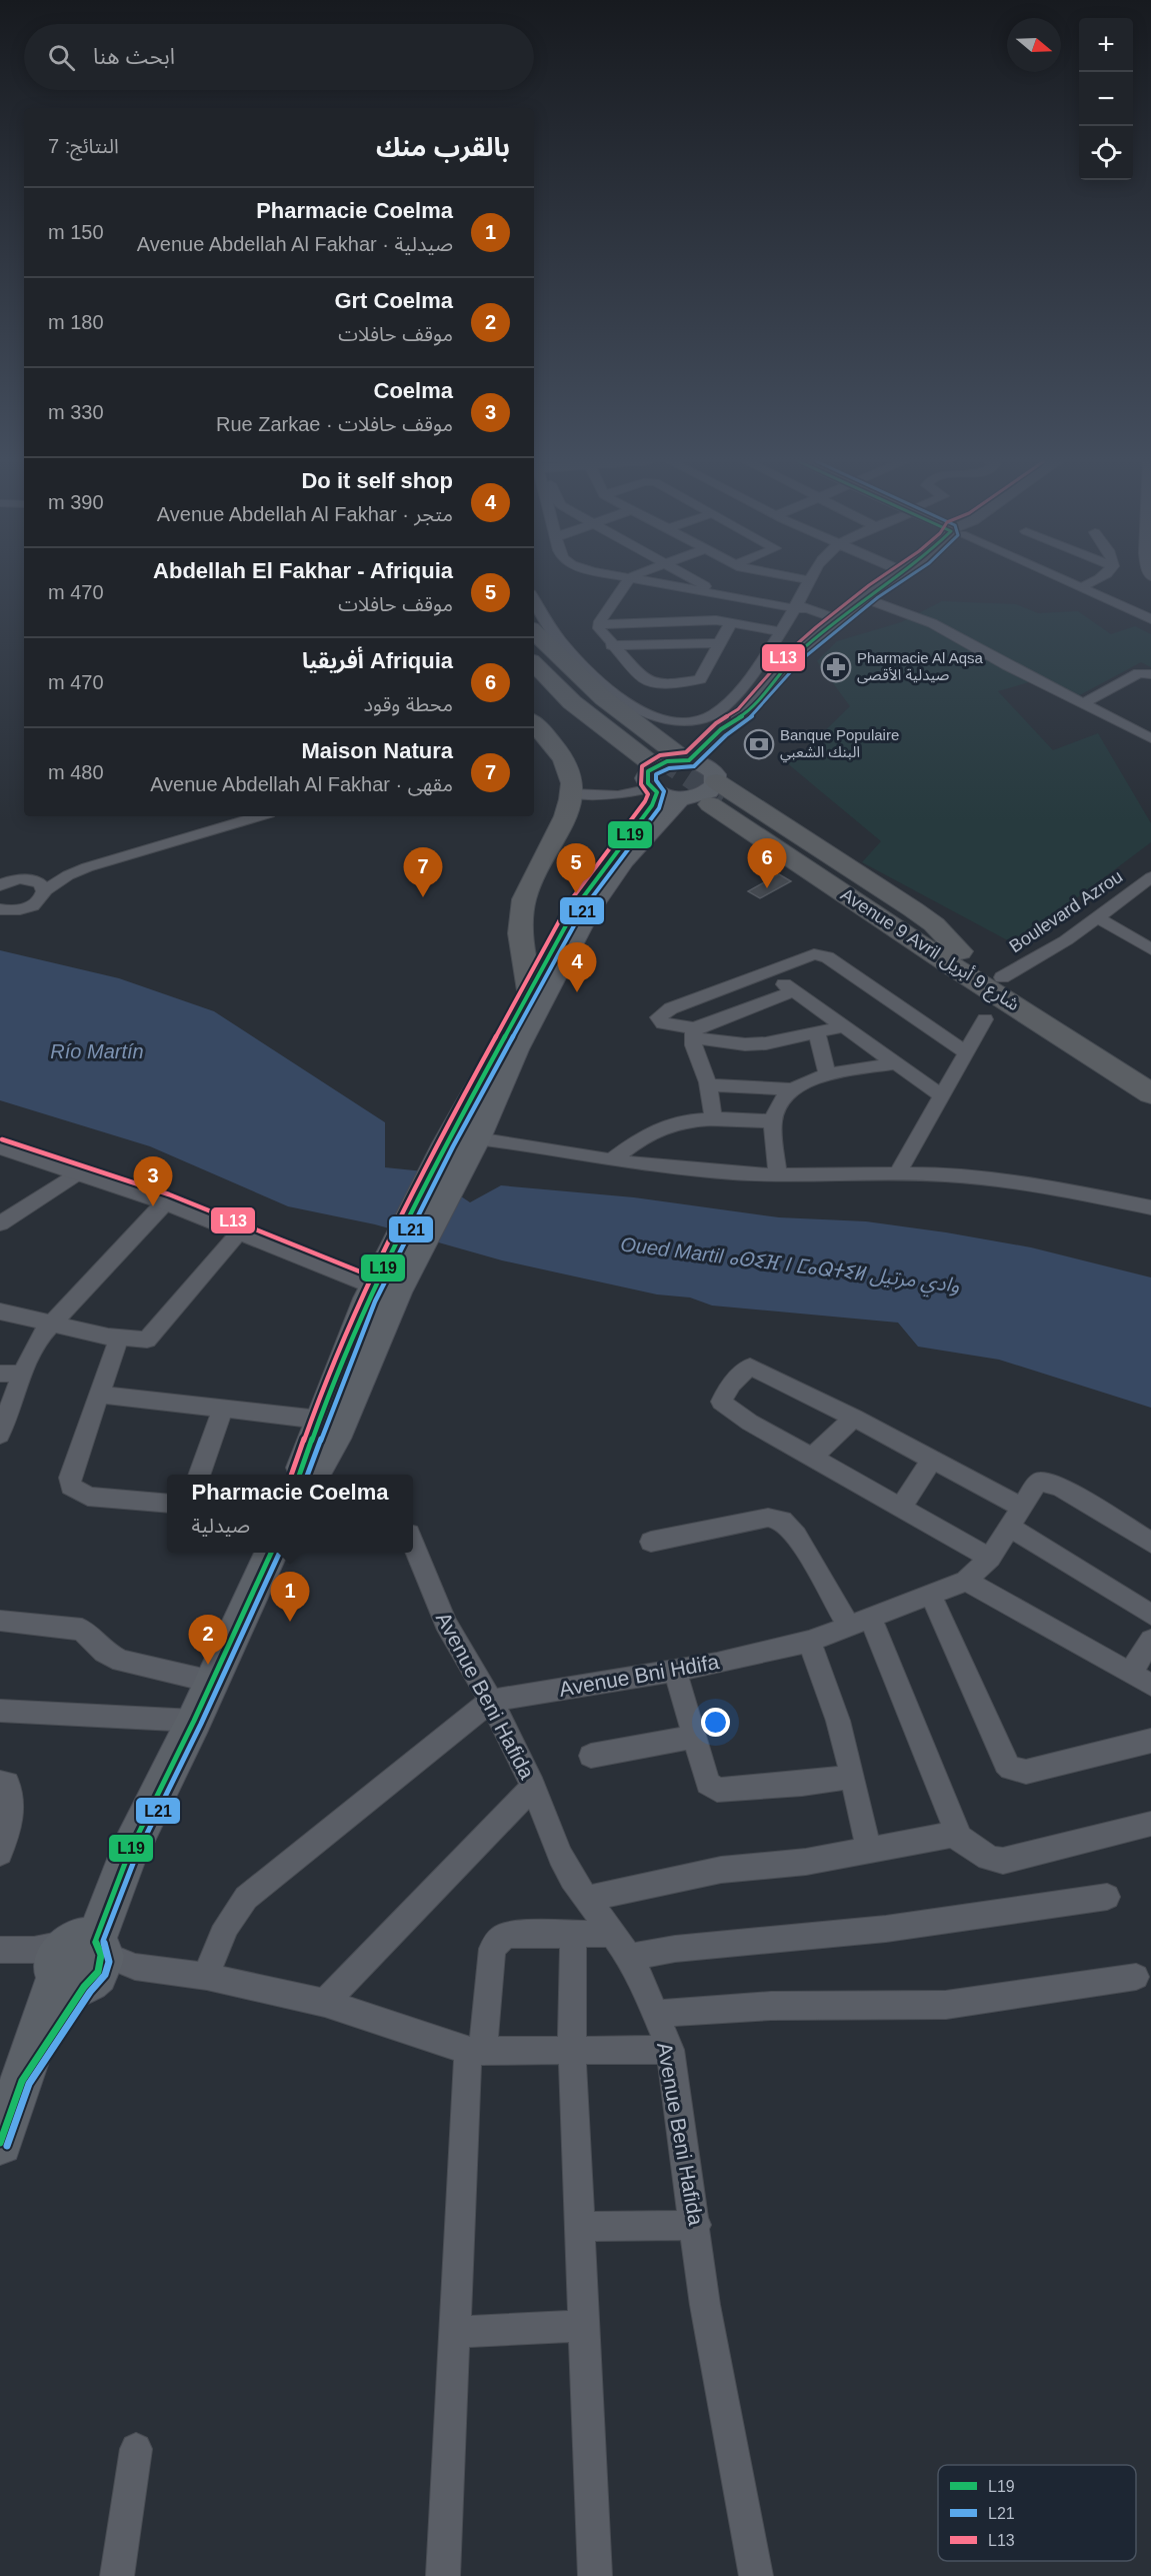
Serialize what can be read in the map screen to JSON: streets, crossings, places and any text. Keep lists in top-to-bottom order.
{
  "streets": {
    "highway": ["Avenue 9 Avril شارع 9 أبريل"],
    "street": ["Boulevard Azrou", "Avenue Bni Hdifa", "Avenue Beni Hafida"]
  },
  "crossings": [
    ["Boulevard Azrou", "Avenue 9 Avril شارع 9 أبريل"],
    ["Avenue Bni Hdifa", "Avenue Beni Hafida"]
  ],
  "water": ["Río Martín", "Oued Martil ⴰⵙⵉⴼ ⵏ ⵎⴰⵕⵜⵉⵍ وادي مرتيل"],
  "places": {
    "pharmacy": ["Pharmacie Al Aqsa صيدلية الأقصى"],
    "bank": ["Banque Populaire البنك الشعبي"]
  },
  "lines": ["transit line L19", "transit line L21", "transit line L13"],
  "legend": ["L19", "L21", "L13"],
  "north": "right",
  "page": {
    "map_buttons": ["+", "−"],
    "search": "ابحث هنا",
    "heading": ["بالقرب منك", "النتائج: 7"],
    "list": [
      {
        "mark": "1",
        "name": "Pharmacie Coelma",
        "note": "صيدلية · Avenue Abdellah Al Fakhar",
        "value": "150 m"
      },
      {
        "mark": "2",
        "name": "Grt Coelma",
        "note": "موقف حافلات",
        "value": "180 m"
      },
      {
        "mark": "3",
        "name": "Coelma",
        "note": "موقف حافلات · Rue Zarkae",
        "value": "330 m"
      },
      {
        "mark": "4",
        "name": "Do it self shop",
        "note": "متجر · Avenue Abdellah Al Fakhar",
        "value": "390 m"
      },
      {
        "mark": "5",
        "name": "Abdellah El Fakhar - Afriquia",
        "note": "موقف حافلات",
        "value": "470 m"
      },
      {
        "mark": "6",
        "name": "Afriquia أفريقيا",
        "note": "محطة وقود",
        "value": "470 m"
      },
      {
        "mark": "7",
        "name": "Maison Natura",
        "note": "مقهى · Avenue Abdellah Al Fakhar",
        "value": "480 m"
      }
    ],
    "pins": [
      "6",
      "5",
      "7",
      "4",
      "3",
      "1",
      "2"
    ],
    "popup": ["Pharmacie Coelma", "صيدلية"]
  }
}
